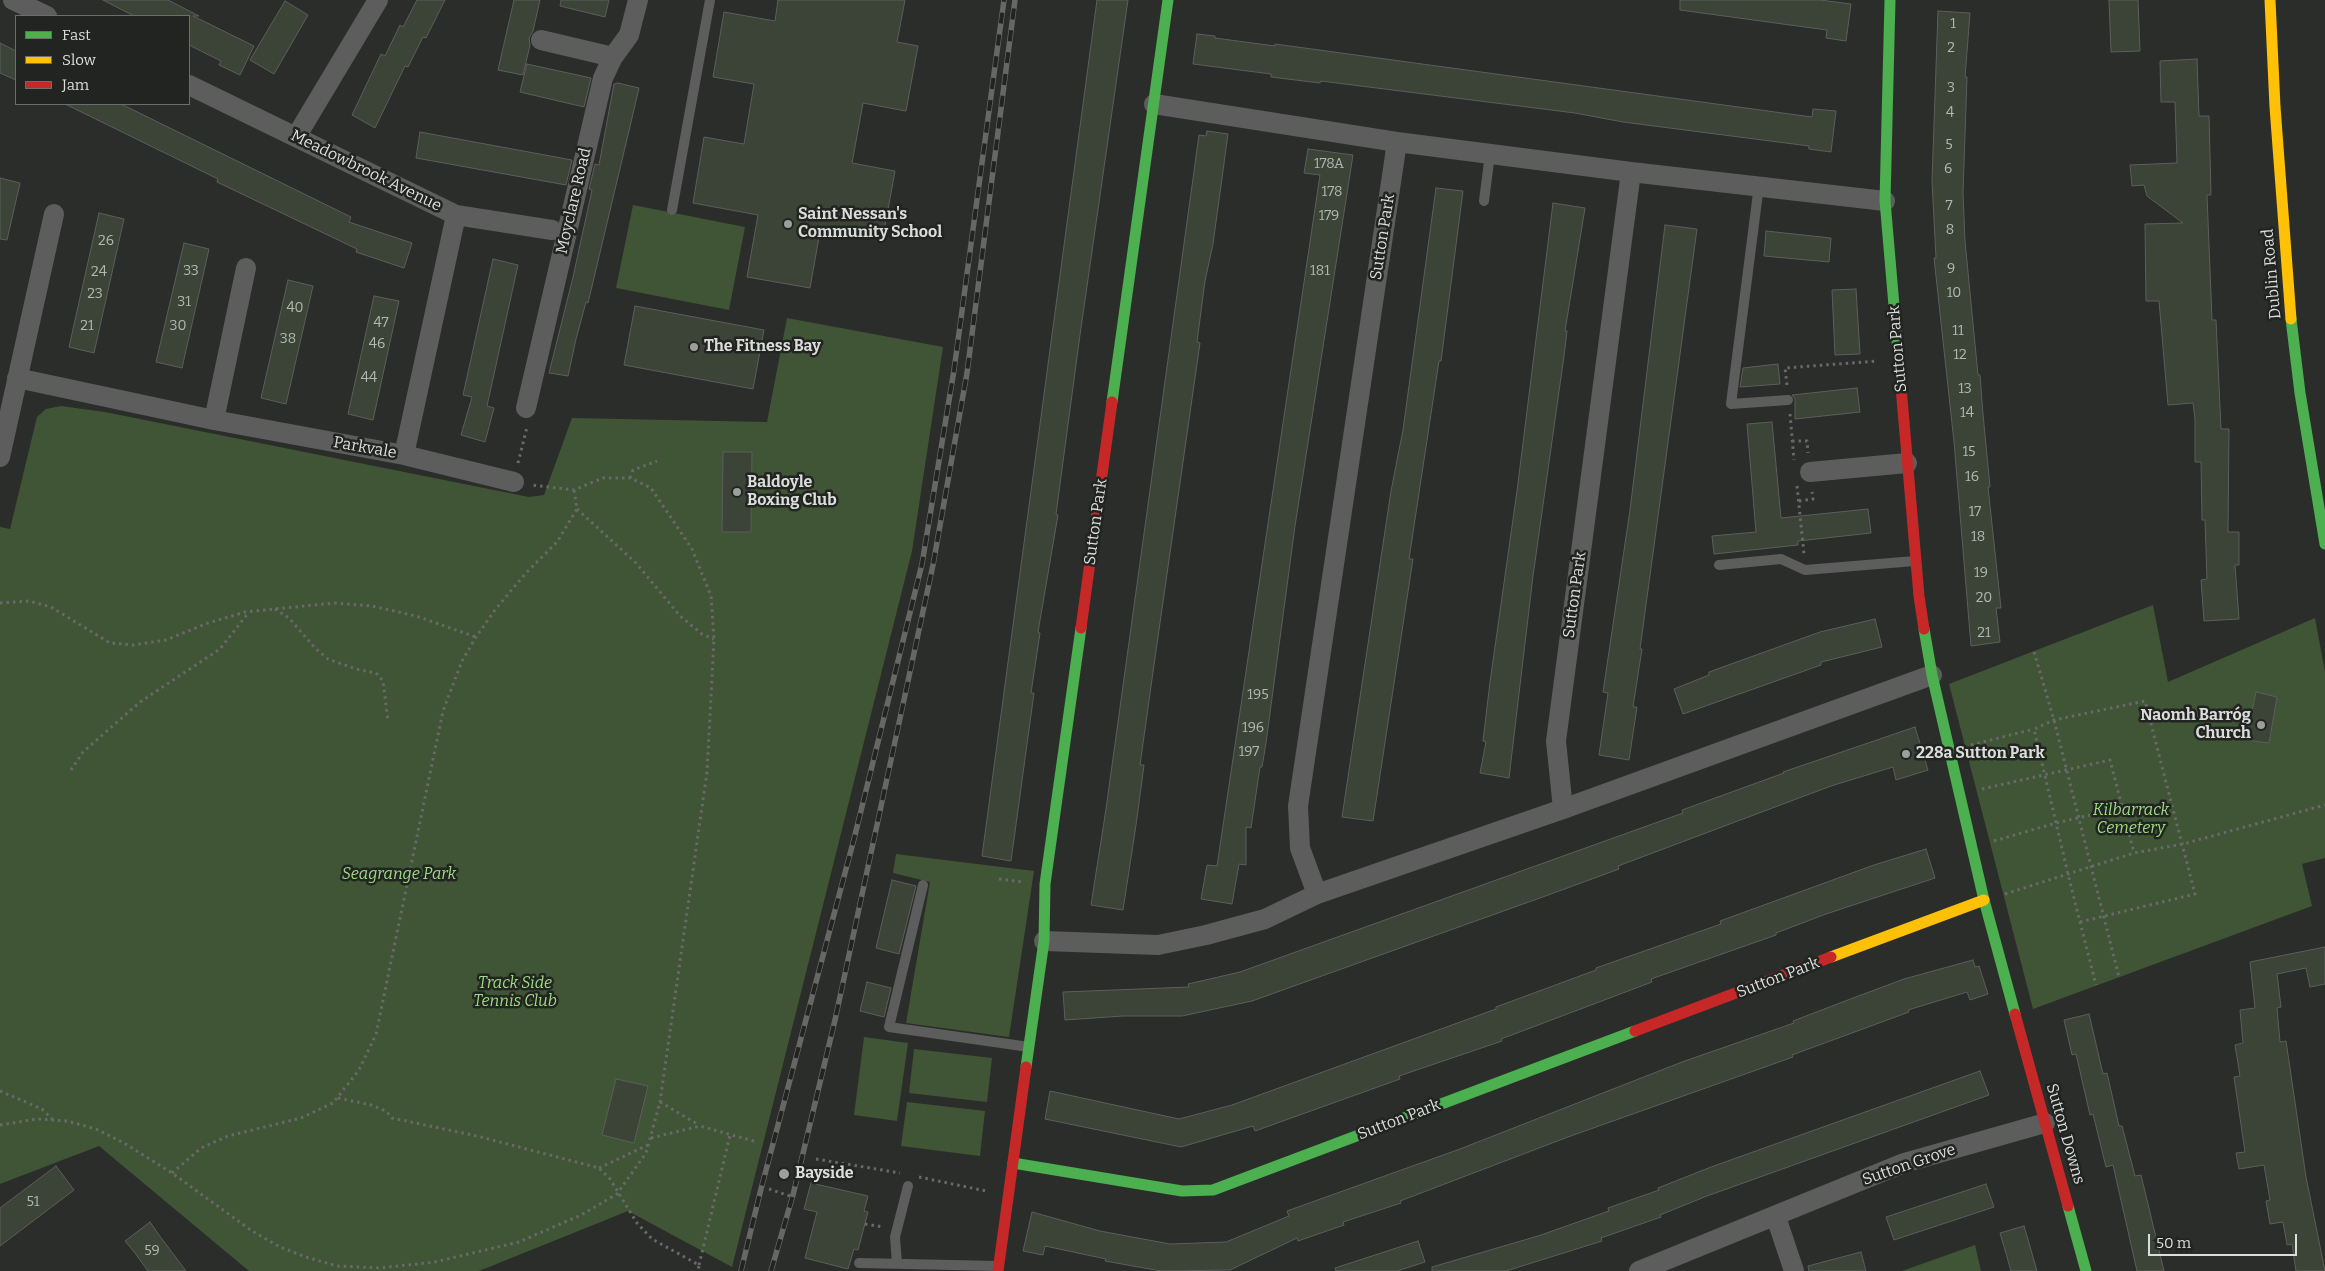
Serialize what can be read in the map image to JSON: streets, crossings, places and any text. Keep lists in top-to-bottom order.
{
  "streets": {
    "street": [
      "Meadowbrook Avenue",
      "Moyclare Road",
      "Sutton Park",
      "Dublin Road",
      "Parkvale",
      "Sutton Downs",
      "Sutton Grove"
    ]
  },
  "crossings": [
    ["Sutton Park", "Sutton Downs"],
    ["Sutton Downs", "Sutton Grove"]
  ],
  "parks": ["Kilbarrack Cemetery", "Seagrange Park", "Track Side Tennis Club"],
  "places": [
    "Saint Nessan's Community School",
    "The Fitness Bay",
    "Baldoyle Boxing Club",
    "Naomh Barróg Church",
    "228a Sutton Park",
    "Bayside"
  ],
  "house_numbers": [
    "1",
    "2",
    "3",
    "4",
    "5",
    "178A",
    "6",
    "178",
    "7",
    "179",
    "8",
    "26",
    "9",
    "33",
    "181",
    "24",
    "10",
    "23",
    "31",
    "40",
    "47",
    "21",
    "30",
    "11",
    "38",
    "46",
    "12",
    "44",
    "13",
    "14",
    "15",
    "16",
    "17",
    "18",
    "19",
    "20",
    "21",
    "195",
    "196",
    "197",
    "51",
    "59"
  ],
  "legend": ["Fast", "Slow", "Jam"],
  "scale_bar": "50 m"
}
